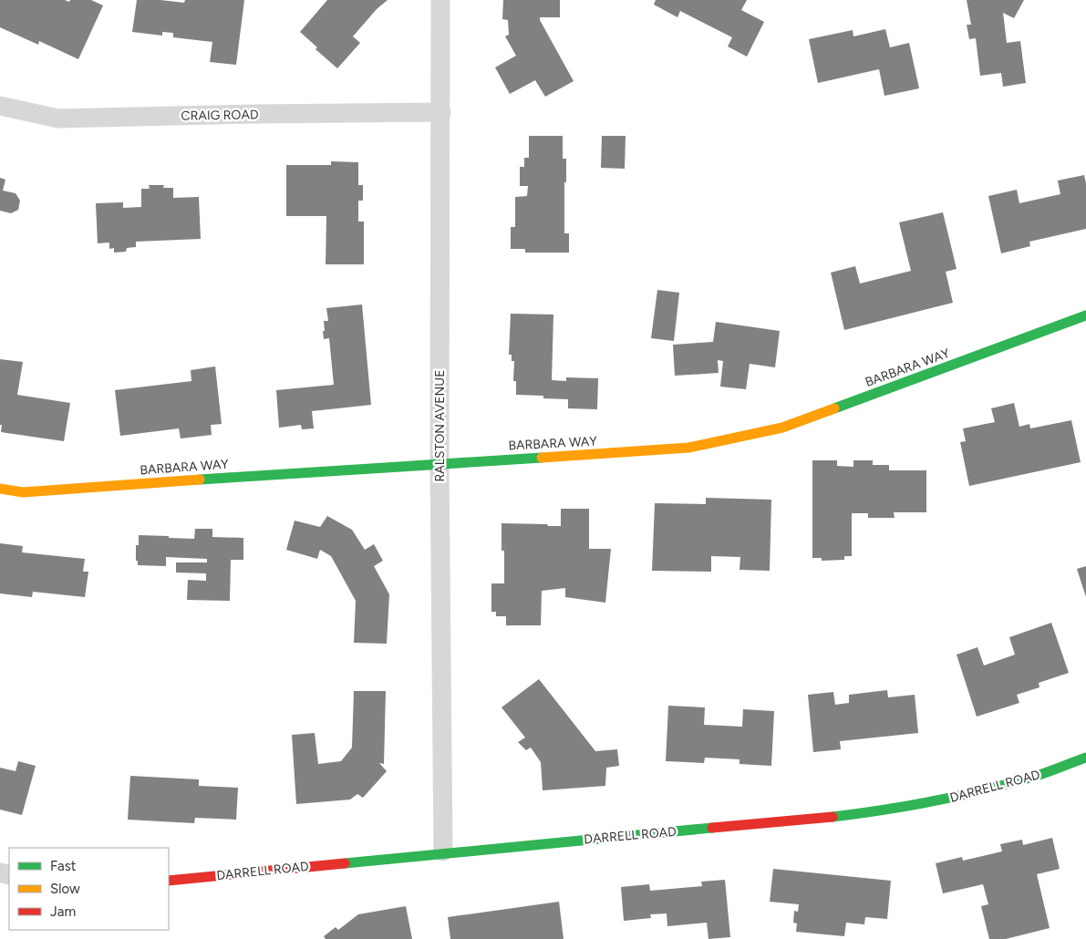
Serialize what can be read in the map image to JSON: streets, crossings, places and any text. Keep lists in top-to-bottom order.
{
  "streets": {
    "street": [
      "CRAIG ROAD",
      "BARBARA WAY",
      "RALSTON AVENUE",
      "DARRELL ROAD"
    ]
  },
  "crossings": [
    ["CRAIG ROAD", "RALSTON AVENUE"],
    ["BARBARA WAY", "RALSTON AVENUE"],
    ["RALSTON AVENUE", "DARRELL ROAD"]
  ],
  "legend": ["Fast", "Slow", "Jam"]
}
